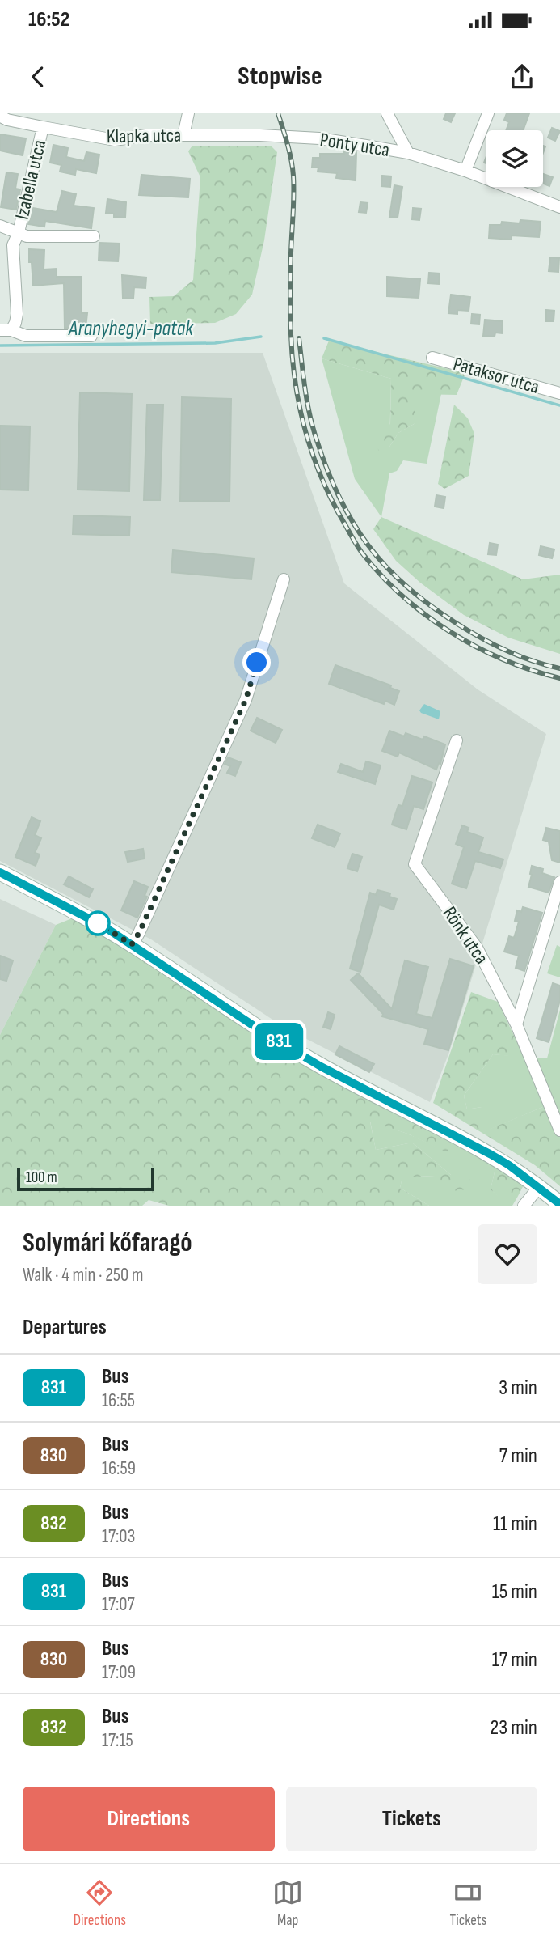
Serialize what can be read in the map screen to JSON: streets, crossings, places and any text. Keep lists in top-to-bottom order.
{
  "streets": {
    "street": [
      "Klapka utca",
      "Ponty utca",
      "Izabella utca",
      "Pataksor utca",
      "Rönk utca"
    ]
  },
  "crossings": [
    ["Klapka utca", "Ponty utca"],
    ["Klapka utca", "Izabella utca"]
  ],
  "water": ["Aranyhegyi-patak"],
  "lines": ["bus line 831"],
  "scale_bar": "100 m",
  "page": {
    "status": "16:52",
    "header": "Stopwise",
    "on_map": "831",
    "scale": "100 m",
    "heading": [
      ["Solymári kőfaragó", "Walk · 4 min · 250 m"],
      "Departures"
    ],
    "list": [
      {
        "mark": "831",
        "name": "Bus",
        "note": "16:55",
        "value": "3 min"
      },
      {
        "mark": "830",
        "name": "Bus",
        "note": "16:59",
        "value": "7 min"
      },
      {
        "mark": "832",
        "name": "Bus",
        "note": "17:03",
        "value": "11 min"
      },
      {
        "mark": "831",
        "name": "Bus",
        "note": "17:07",
        "value": "15 min"
      },
      {
        "mark": "830",
        "name": "Bus",
        "note": "17:09",
        "value": "17 min"
      },
      {
        "mark": "832",
        "name": "Bus",
        "note": "17:15",
        "value": "23 min"
      }
    ],
    "buttons": ["Directions", "Tickets"],
    "tabs": ["Directions", "Map", "Tickets"]
  }
}
